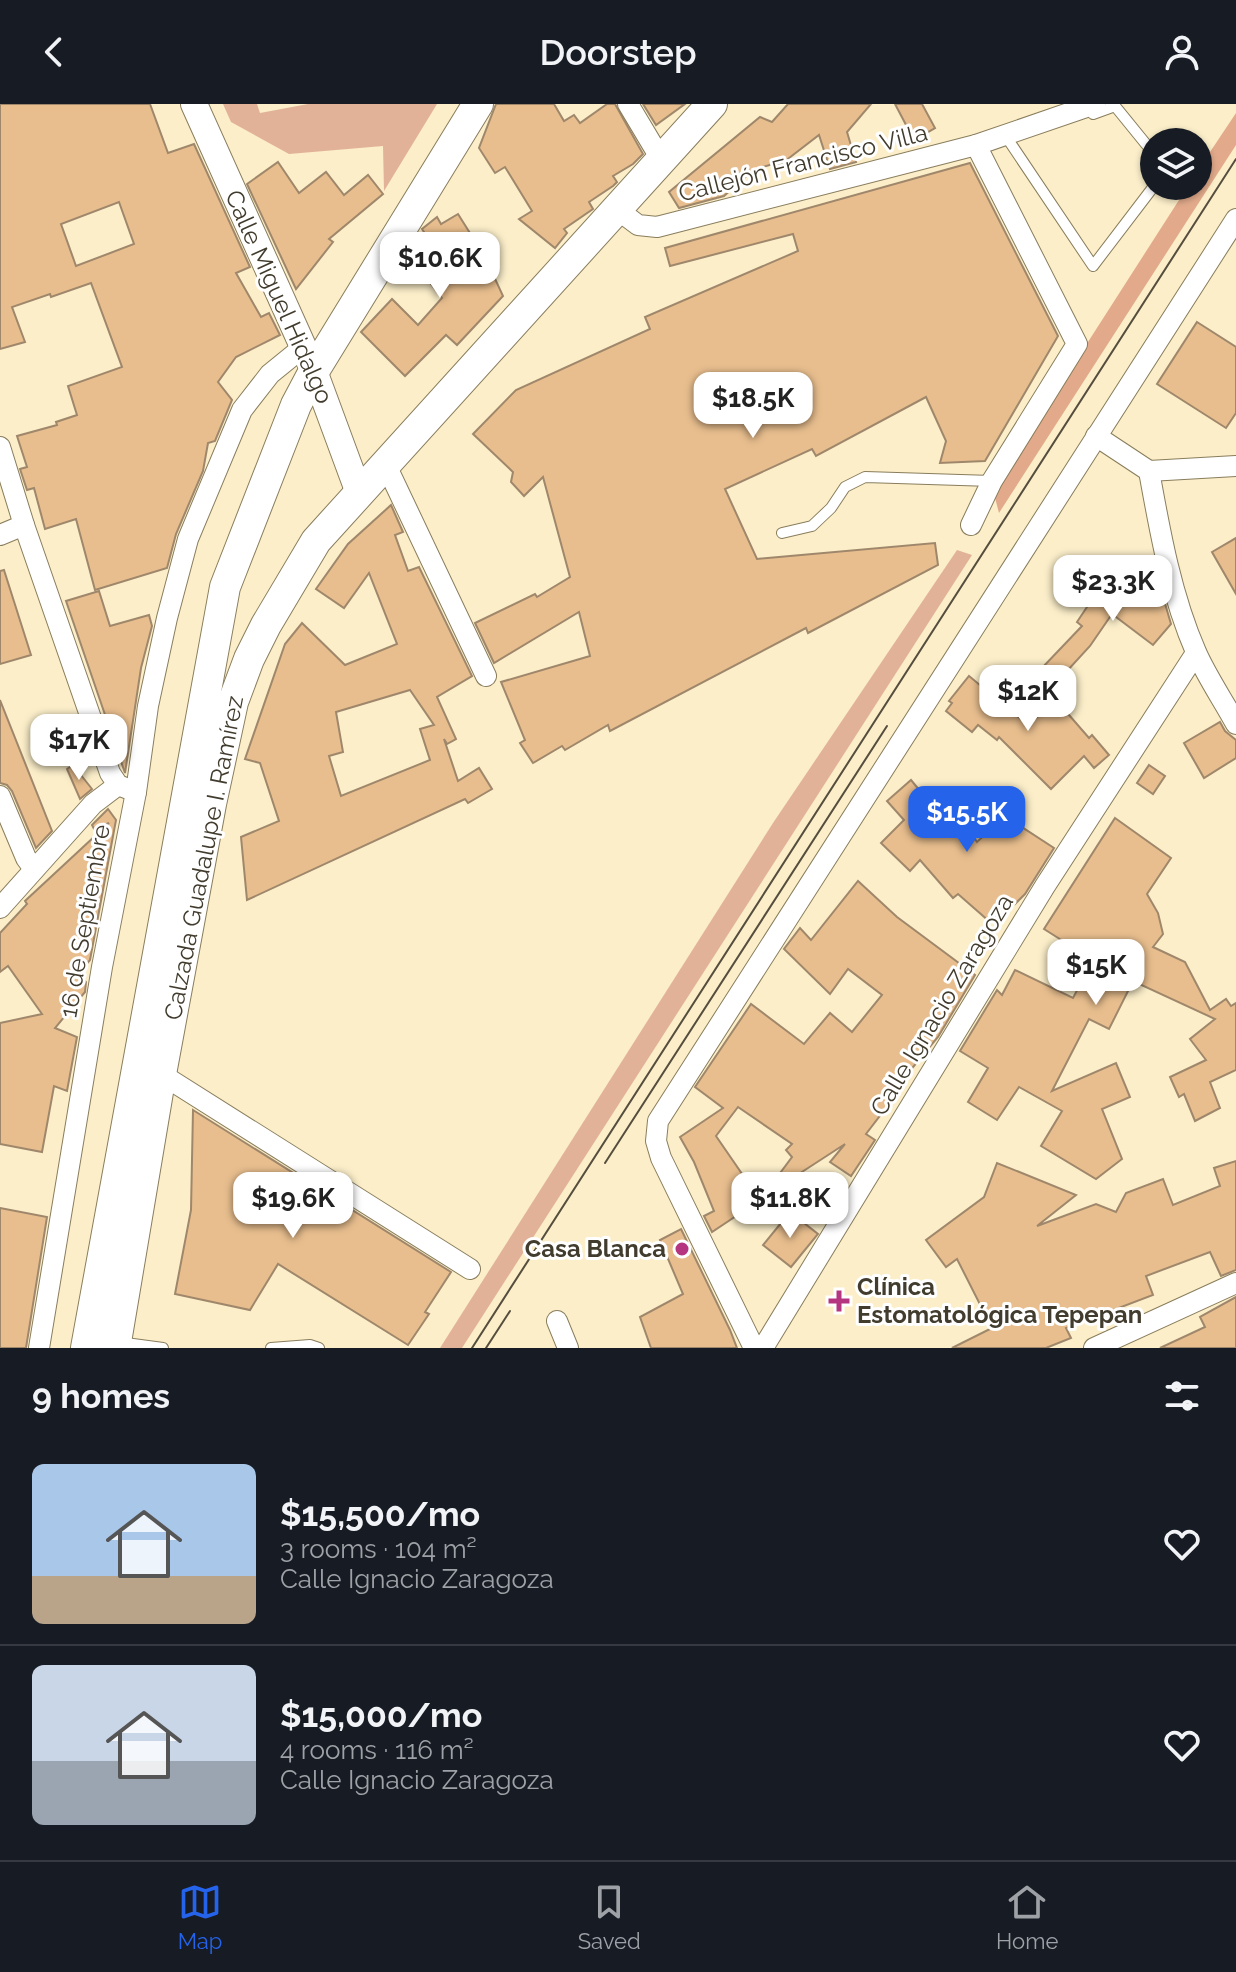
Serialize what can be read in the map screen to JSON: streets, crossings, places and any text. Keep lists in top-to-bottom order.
{
  "streets": {
    "main road": ["Calzada Guadalupe I. Ramírez"],
    "street": [
      "Callejón Francisco Villa",
      "Calle Miguel Hidalgo",
      "16 de Septiembre",
      "Calle Ignacio Zaragoza"
    ]
  },
  "crossings": [
    ["Callejón Francisco Villa", "Calzada Guadalupe I. Ramírez"],
    ["Calle Miguel Hidalgo", "Calzada Guadalupe I. Ramírez"],
    ["Calle Miguel Hidalgo", "16 de Septiembre"],
    ["Calzada Guadalupe I. Ramírez", "16 de Septiembre"]
  ],
  "places": {
    "other": ["Casa Blanca"],
    "health": ["Clínica Estomatológica Tepepan"]
  },
  "page": {
    "header": "Doorstep",
    "price": [
      "$10.6K",
      "$18.5K",
      "$23.3K",
      "$12K",
      "$17K",
      "$15.5K",
      "$15K",
      "$19.6K",
      "$11.8K"
    ],
    "heading": "9 homes",
    "list": [
      {
        "name": "$15,500/mo",
        "note": "3 rooms · 104 m² · Calle Ignacio Zaragoza"
      },
      {
        "name": "$15,000/mo",
        "note": "4 rooms · 116 m² · Calle Ignacio Zaragoza"
      }
    ],
    "tabs": ["Map", "Saved", "Home"]
  }
}
